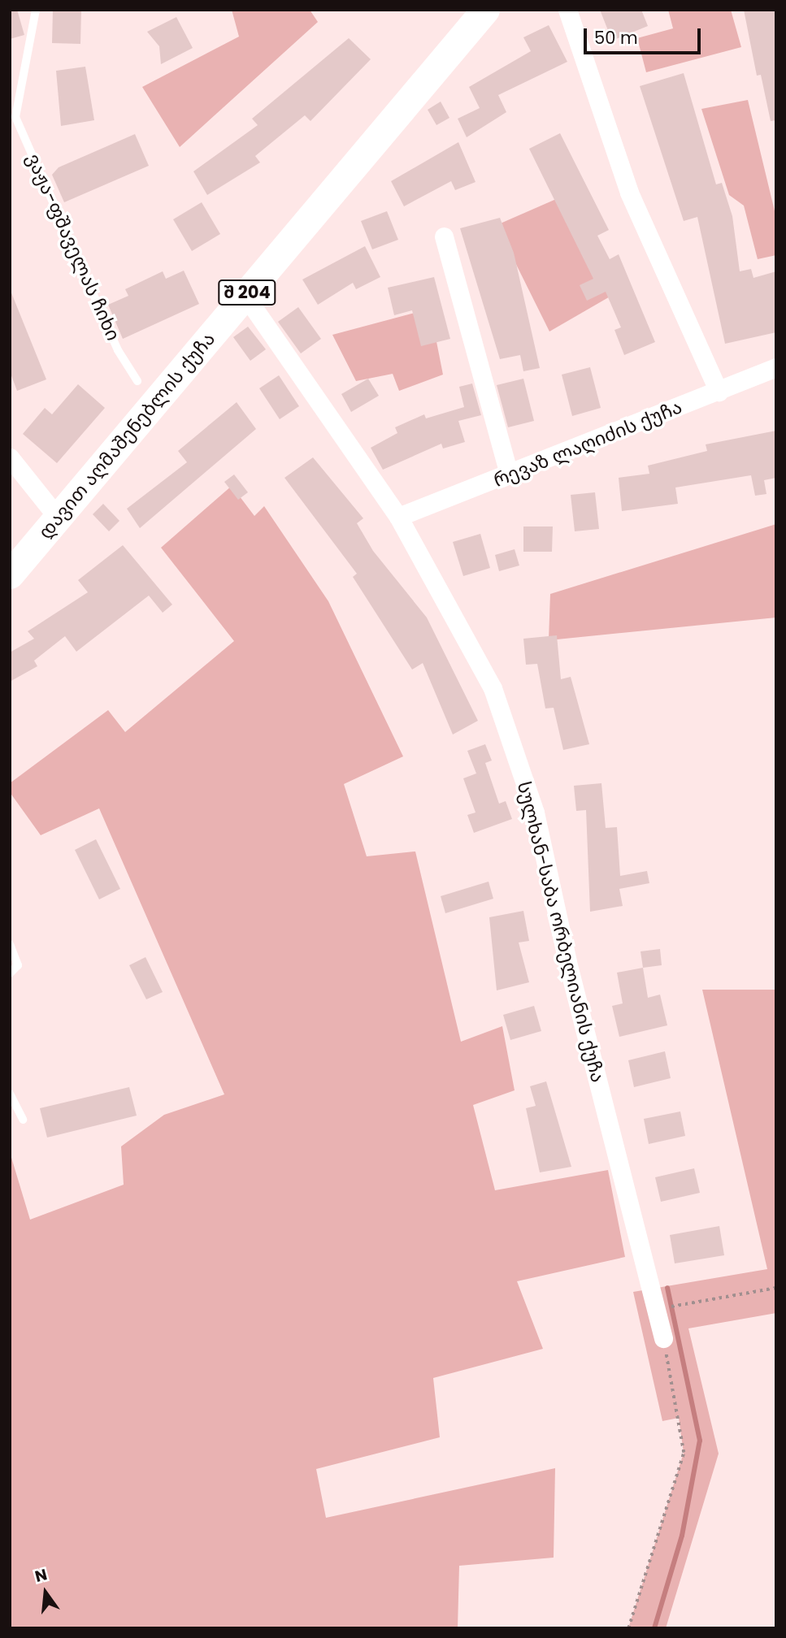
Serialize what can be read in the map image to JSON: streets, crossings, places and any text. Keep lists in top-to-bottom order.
{
  "streets": {
    "main road": ["შ 204", "დავით აღმაშენებლის ქუჩა"],
    "street": ["რევაზ ლაღიძის ქუჩა", "სულხან-საბა ორბელიანის ქუჩა"],
    "lane": ["ვაჟა-ფშაველას ჩიხი"]
  },
  "crossings": [
    ["დავით აღმაშენებლის ქუჩა", "სულხან-საბა ორბელიანის ქუჩა"],
    ["რევაზ ლაღიძის ქუჩა", "სულხან-საბა ორბელიანის ქუჩა"]
  ],
  "scale_bar": "50 m",
  "north": "top"
}
